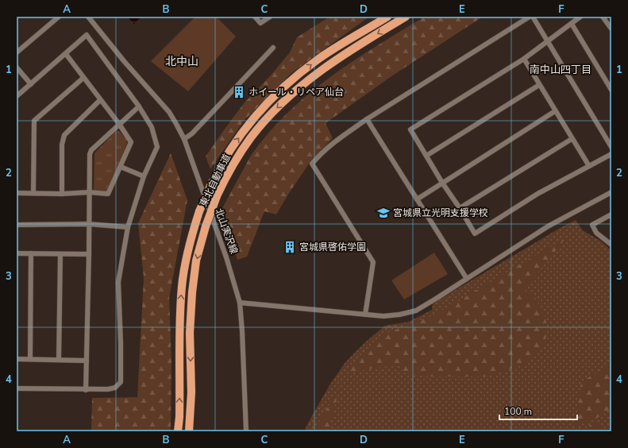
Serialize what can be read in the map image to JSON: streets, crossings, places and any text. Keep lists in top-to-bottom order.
{
  "streets": {
    "highway": ["東北自動車道"],
    "street": ["北山実沢線"]
  },
  "districts": ["北中山", "南中山四丁目"],
  "places": {
    "building": ["ホイール・リペア仙台", "宮城県啓佑学園"],
    "school or university": ["宮城県立光明支援学校"]
  },
  "scale_bar": "100 m",
  "grid": {
    "columns": [
      "A",
      "B",
      "C",
      "D",
      "E",
      "F"
    ],
    "rows": [
      "1",
      "2",
      "3",
      "4"
    ]
  }
}
